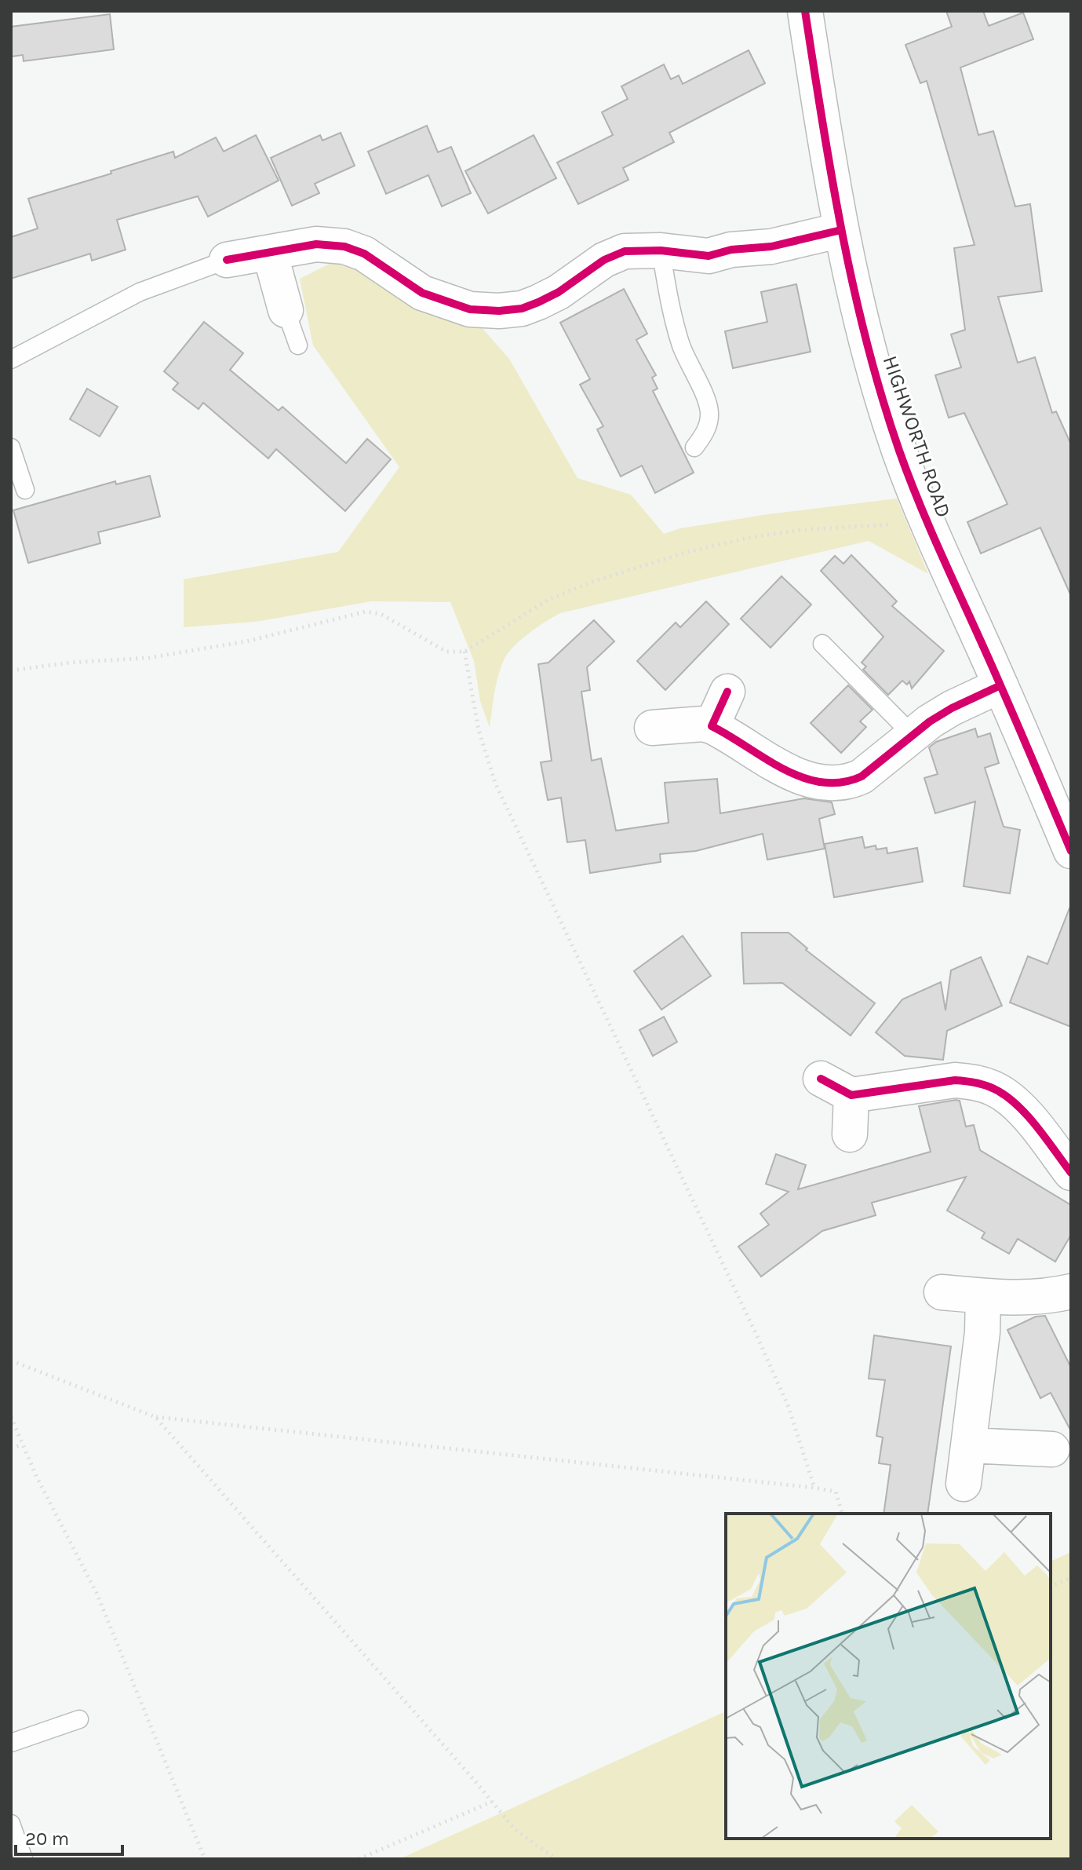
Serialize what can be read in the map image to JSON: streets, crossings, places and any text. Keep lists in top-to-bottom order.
{
  "streets": {
    "street": ["HIGHWORTH ROAD"]
  },
  "scale_bar": "20 m"
}
